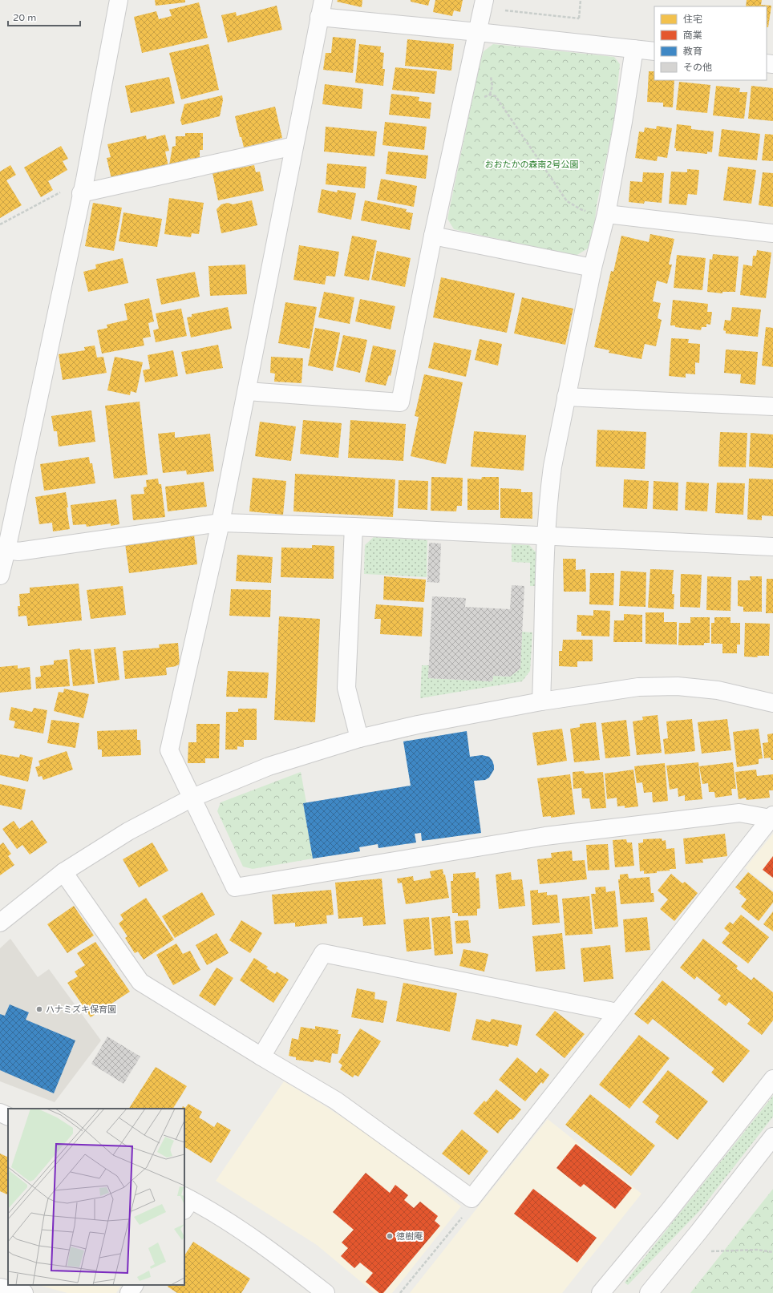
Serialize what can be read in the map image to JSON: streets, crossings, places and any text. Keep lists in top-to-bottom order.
{
  "parks": ["おおたかの森南2号公園"],
  "places": ["ハナミズキ保育園", "徳樹庵"],
  "legend": [
    "住宅",
    "商業",
    "教育",
    "その他"
  ],
  "scale_bar": "20 m"
}
